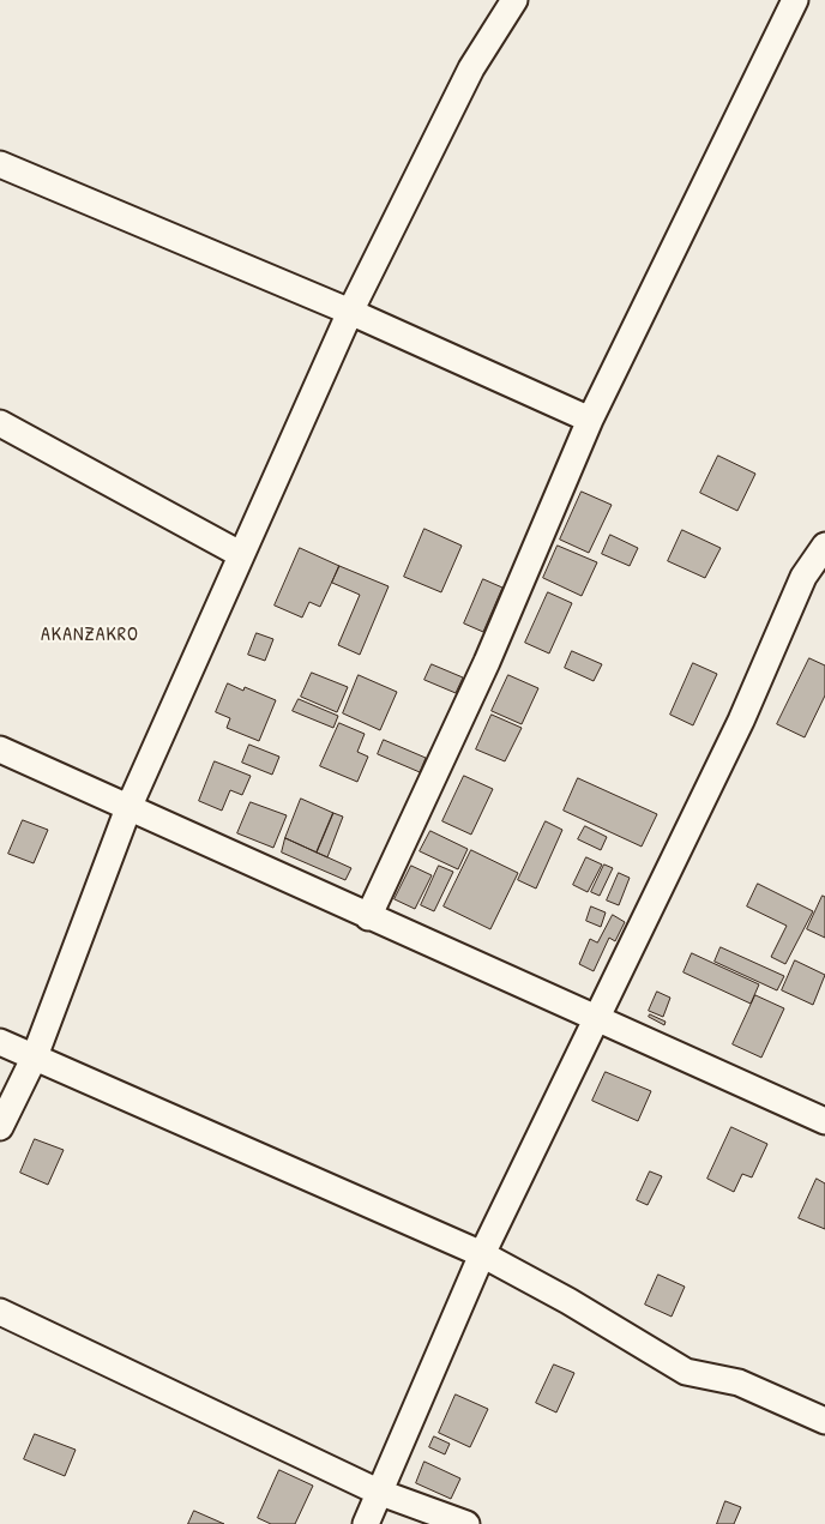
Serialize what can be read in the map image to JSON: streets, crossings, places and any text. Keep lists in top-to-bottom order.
{
  "districts": ["AKANZAKRO"]
}
